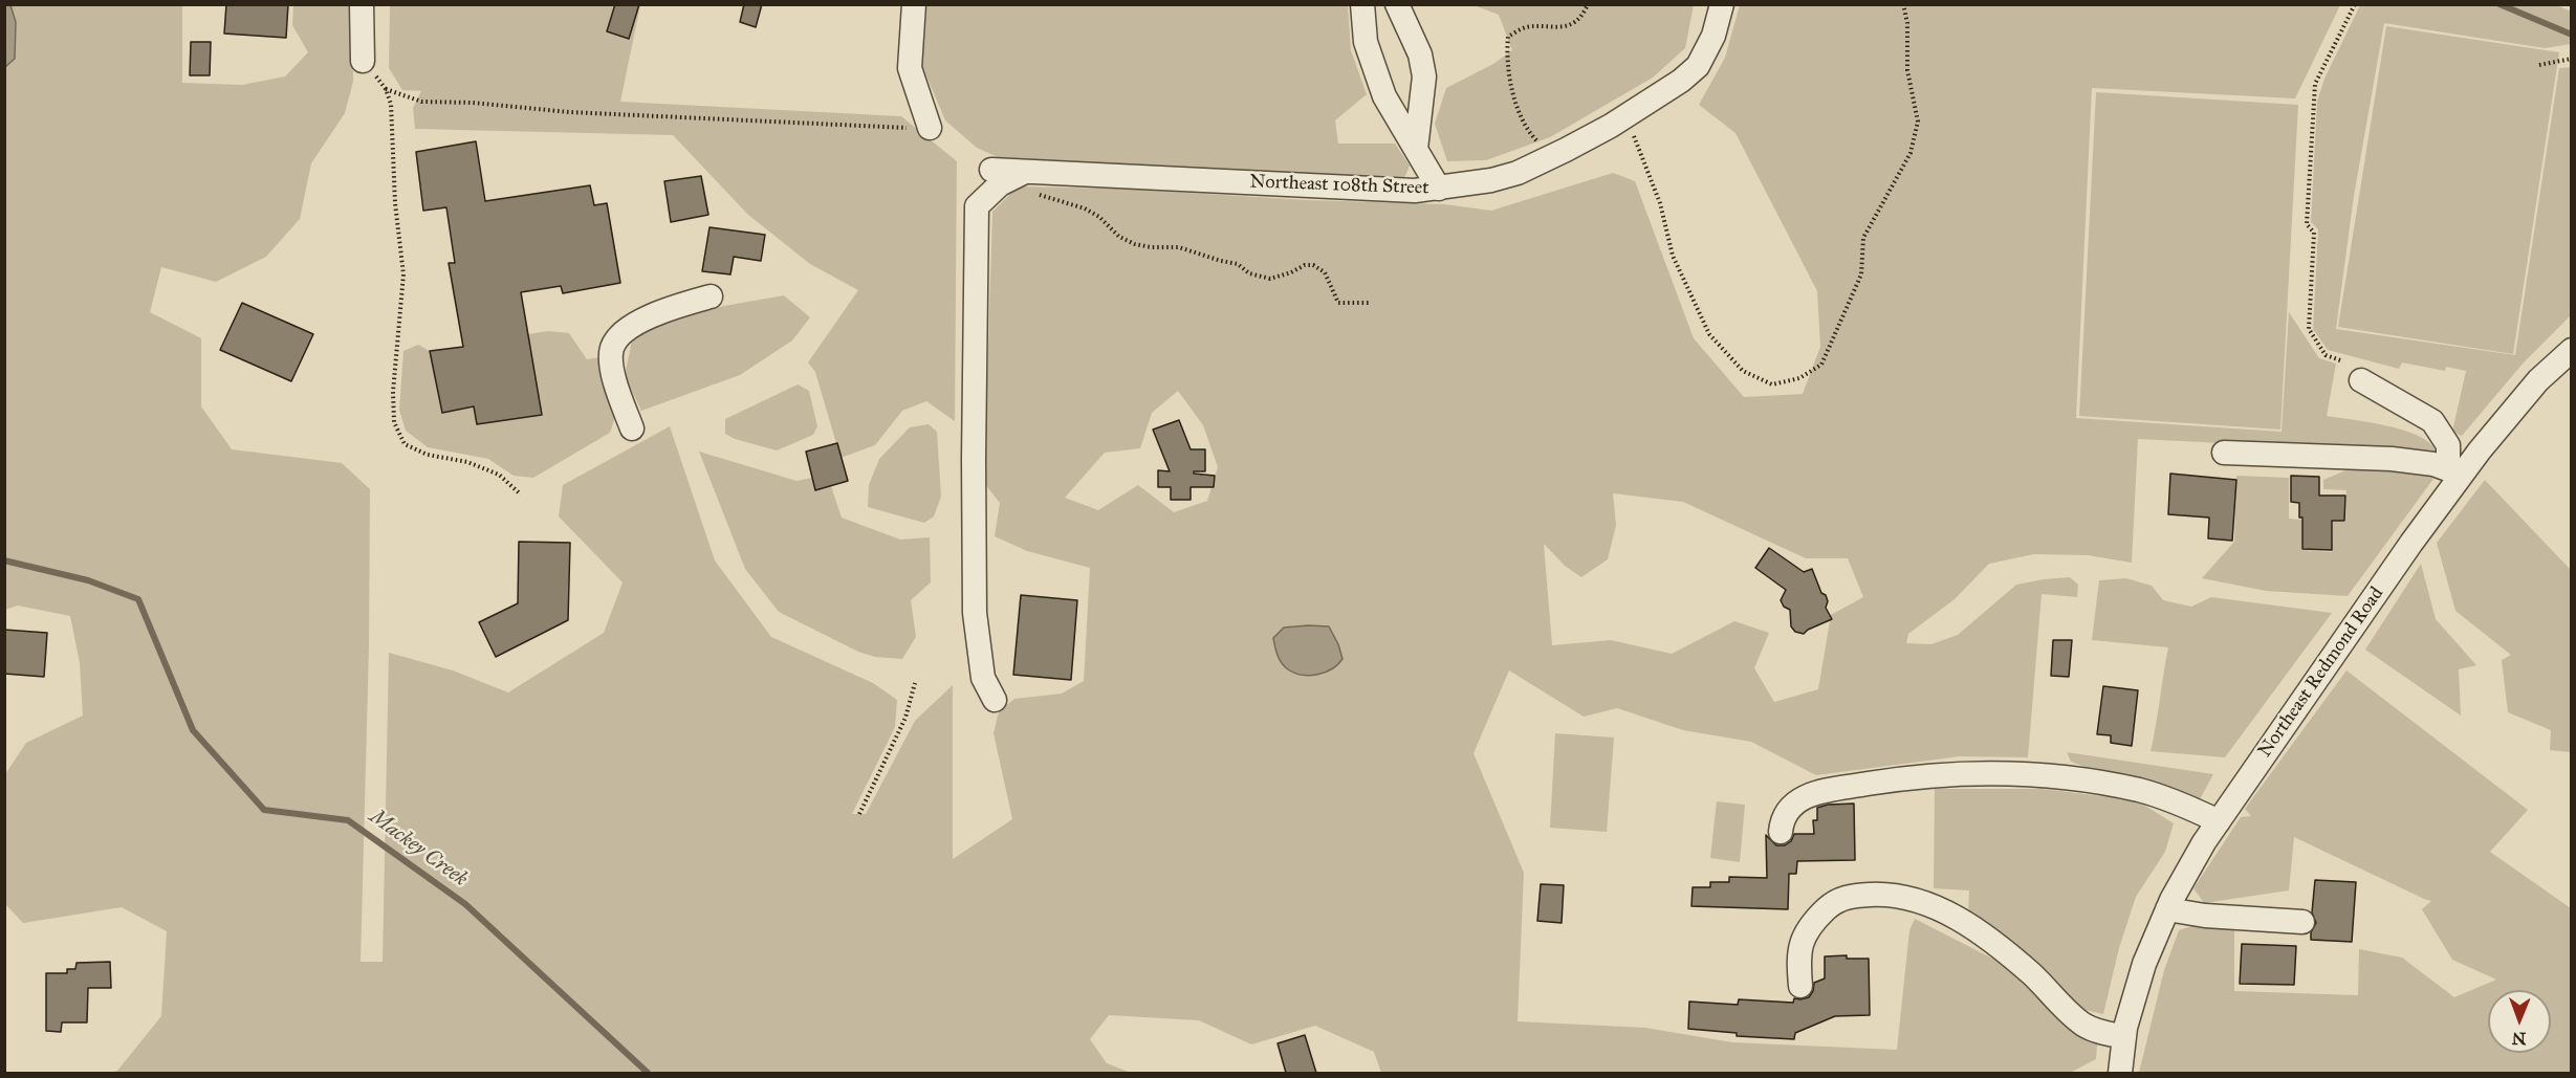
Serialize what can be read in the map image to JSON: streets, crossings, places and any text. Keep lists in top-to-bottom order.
{
  "streets": {
    "street": ["Northeast 108th Street", "Northeast Redmond Road"]
  },
  "water": ["Mackey Creek"],
  "north": "bottom"
}
